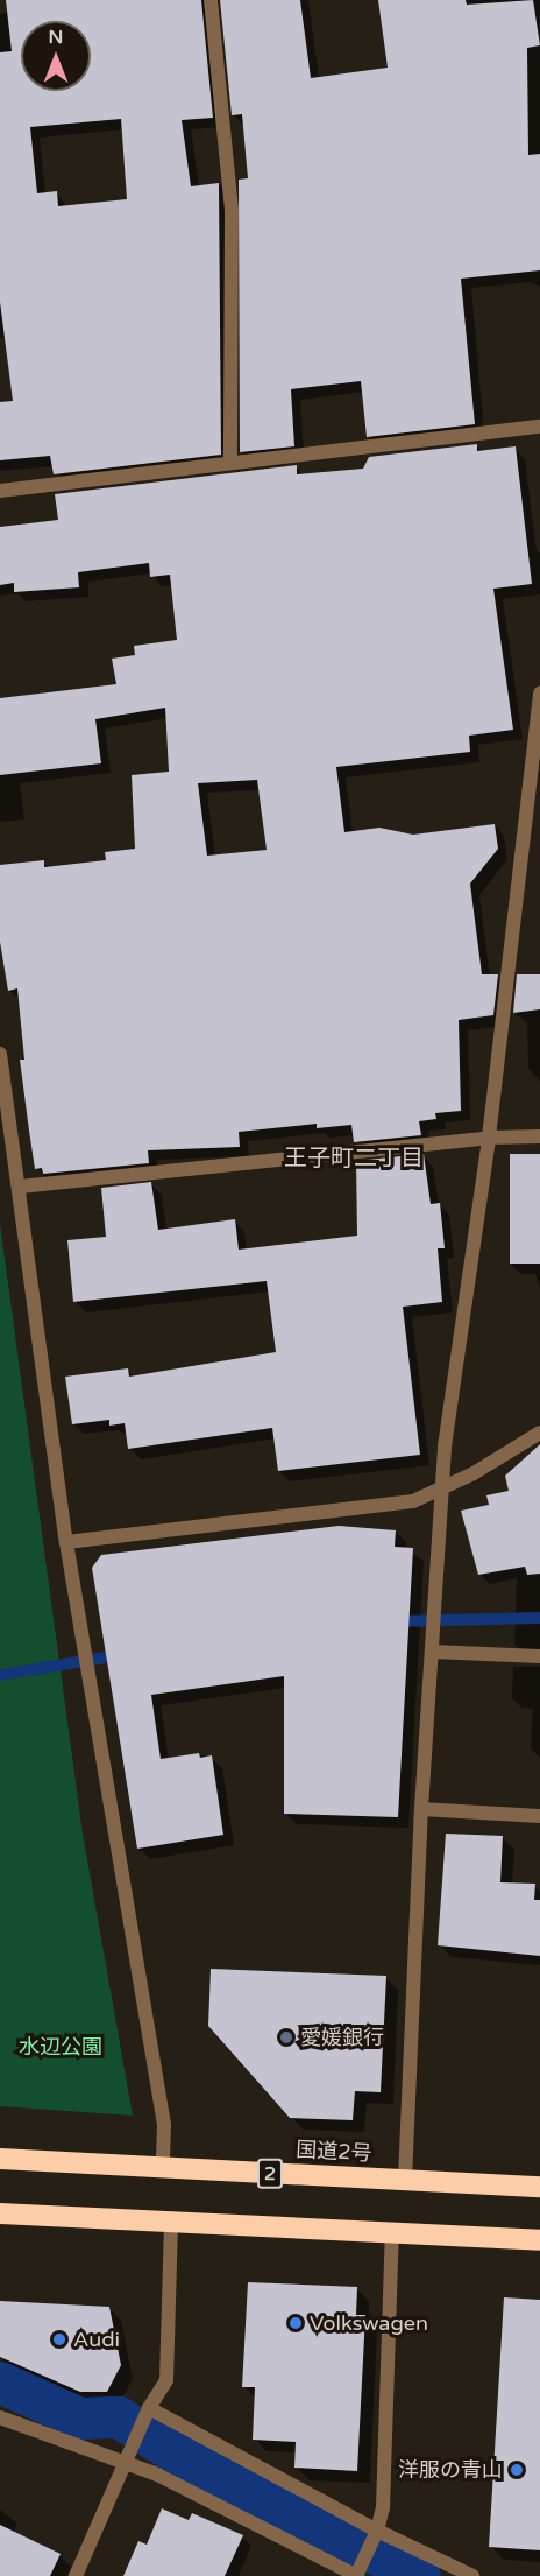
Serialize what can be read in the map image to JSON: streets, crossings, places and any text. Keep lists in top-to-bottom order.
{
  "streets": {
    "highway": ["国道2号", "2"]
  },
  "districts": ["王子町二丁目"],
  "parks": ["水辺公園"],
  "places": [
    "愛媛銀行",
    "Volkswagen",
    "Audi",
    "洋服の青山"
  ],
  "north": "top"
}
